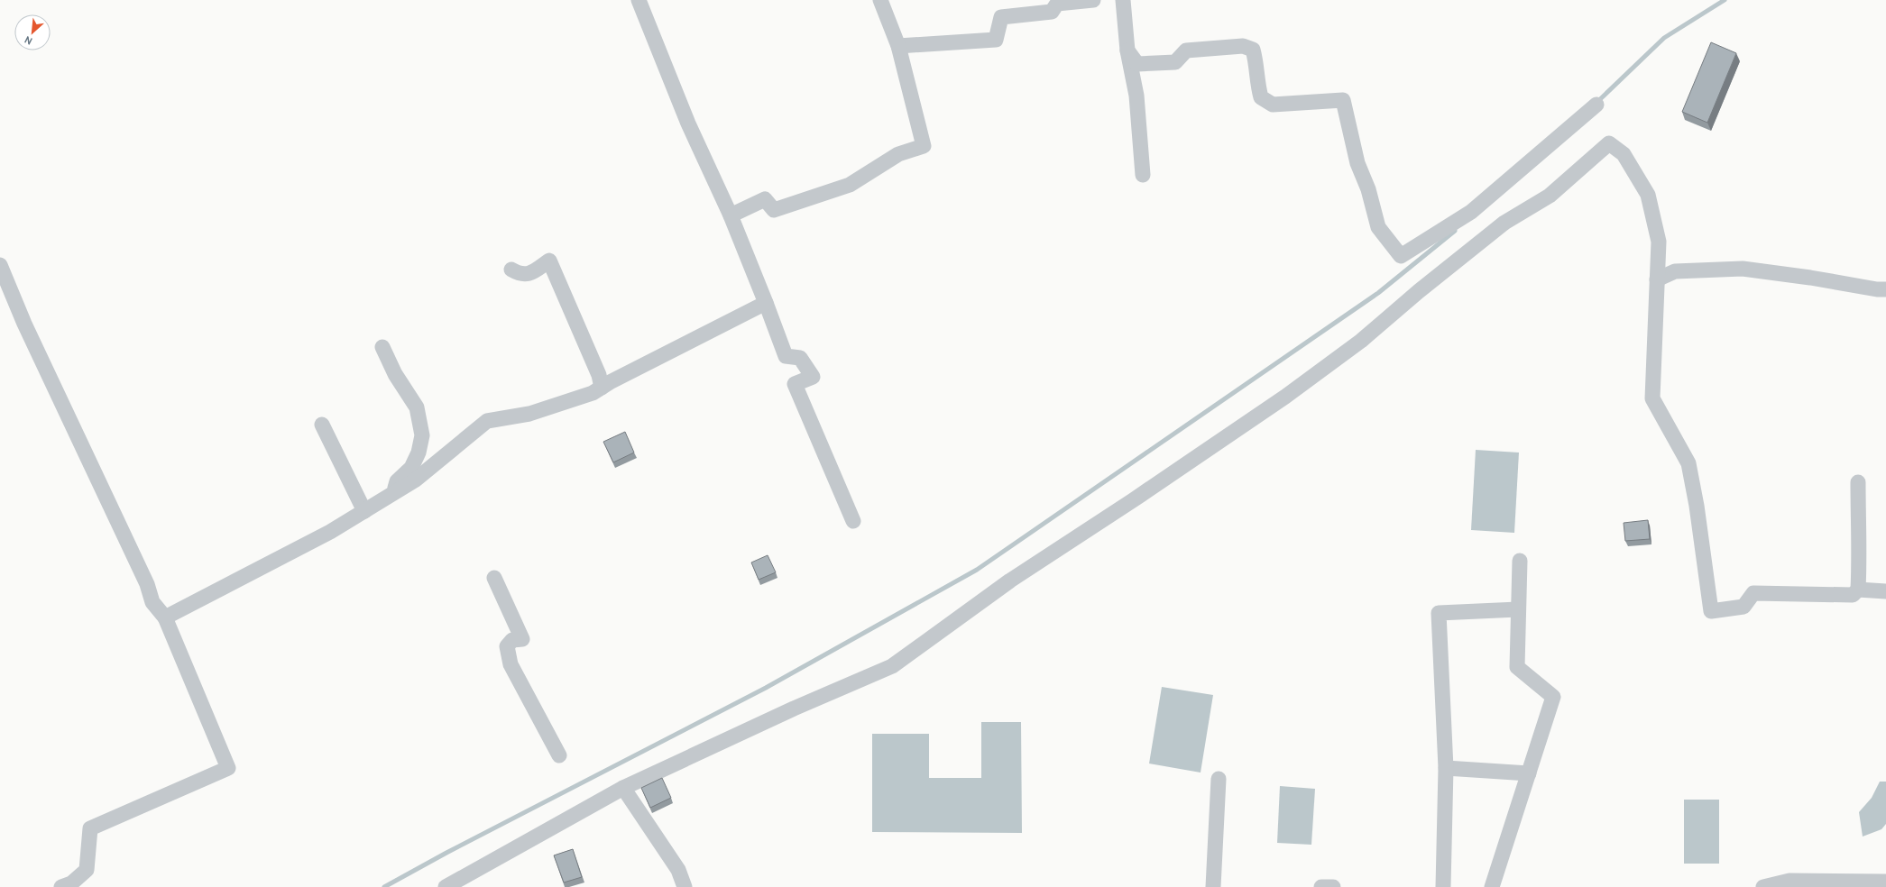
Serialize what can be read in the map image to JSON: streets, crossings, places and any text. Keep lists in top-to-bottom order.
{
  "north": "bottom left"
}
